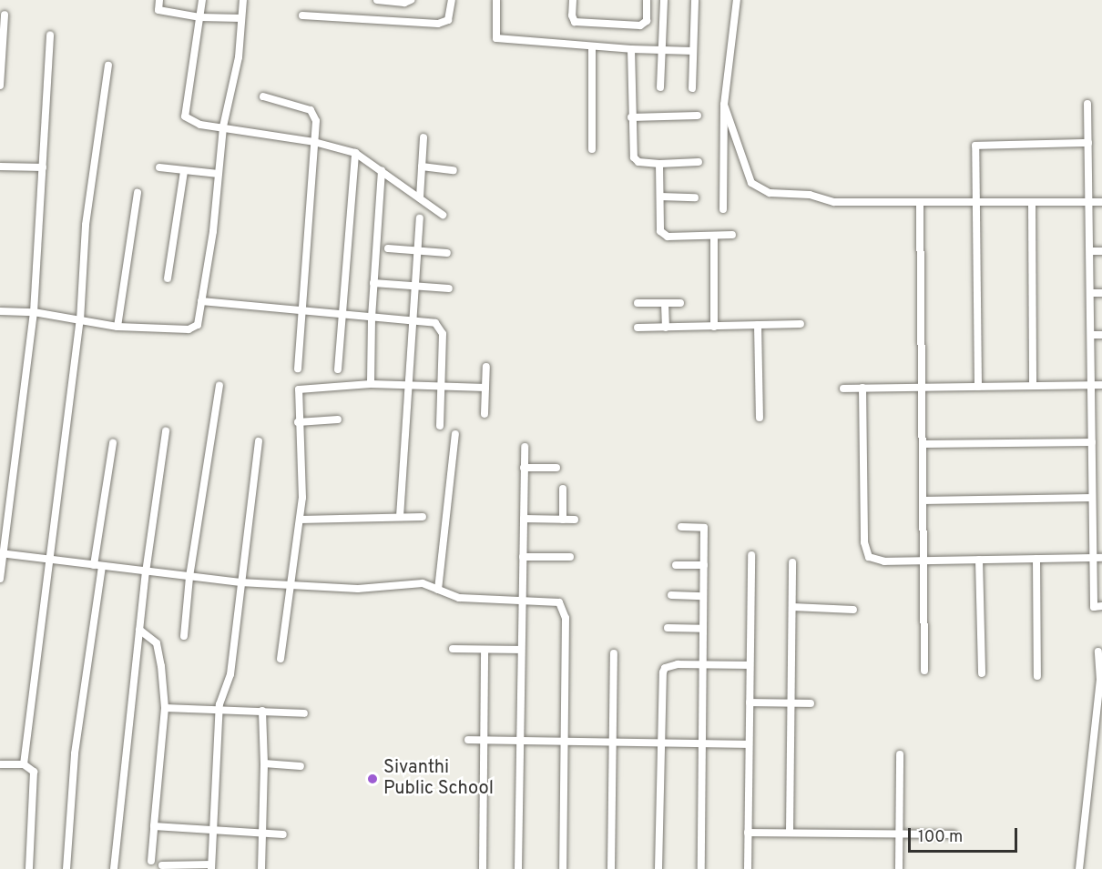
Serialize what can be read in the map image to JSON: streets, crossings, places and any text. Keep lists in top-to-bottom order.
{
  "places": ["Sivanthi Public School"],
  "scale_bar": "100 m"
}
